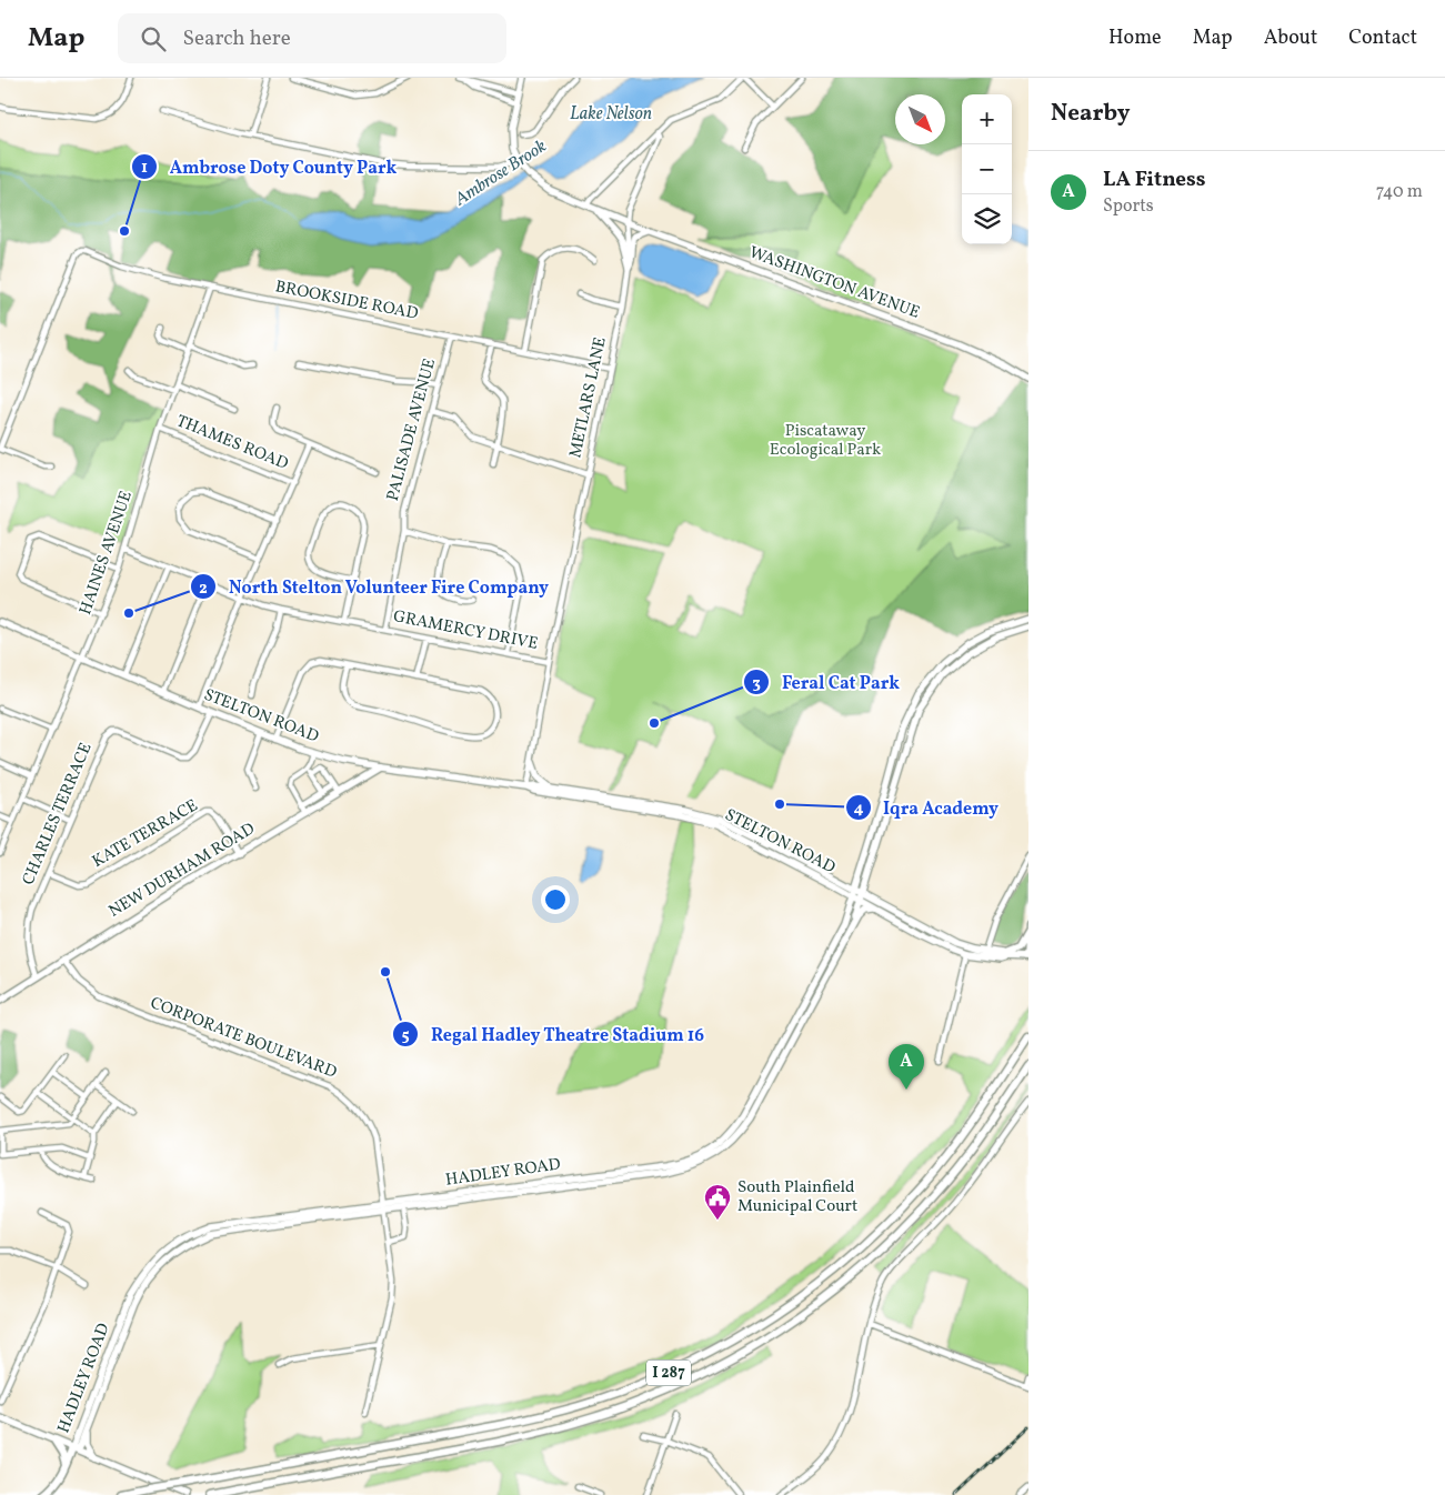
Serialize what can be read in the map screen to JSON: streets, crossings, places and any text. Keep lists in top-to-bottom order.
{
  "streets": {
    "highway": ["I 287"],
    "main road": [
      "WASHINGTON AVENUE",
      "STELTON ROAD",
      "NEW DURHAM ROAD",
      "HADLEY ROAD"
    ],
    "street": [
      "BROOKSIDE ROAD",
      "METLARS LANE",
      "PALISADE AVENUE",
      "THAMES ROAD",
      "HAINES AVENUE",
      "GRAMERCY DRIVE",
      "CHARLES TERRACE",
      "KATE TERRACE",
      "CORPORATE BOULEVARD"
    ]
  },
  "crossings": [
    ["WASHINGTON AVENUE", "METLARS LANE"],
    ["BROOKSIDE ROAD", "METLARS LANE"],
    ["BROOKSIDE ROAD", "PALISADE AVENUE"],
    ["BROOKSIDE ROAD", "HAINES AVENUE"],
    ["METLARS LANE", "GRAMERCY DRIVE"],
    ["METLARS LANE", "STELTON ROAD"],
    ["PALISADE AVENUE", "GRAMERCY DRIVE"],
    ["THAMES ROAD", "HAINES AVENUE"],
    ["HAINES AVENUE", "GRAMERCY DRIVE"],
    ["HAINES AVENUE", "STELTON ROAD"],
    ["STELTON ROAD", "CHARLES TERRACE"],
    ["STELTON ROAD", "NEW DURHAM ROAD"],
    ["STELTON ROAD", "HADLEY ROAD"],
    ["CHARLES TERRACE", "KATE TERRACE"],
    ["CHARLES TERRACE", "NEW DURHAM ROAD"],
    ["KATE TERRACE", "NEW DURHAM ROAD"],
    ["NEW DURHAM ROAD", "CORPORATE BOULEVARD"],
    ["CORPORATE BOULEVARD", "HADLEY ROAD"]
  ],
  "water": ["Lake Nelson", "Ambrose Brook"],
  "parks": ["Piscataway Ecological Park"],
  "places": {
    "other": [
      "Ambrose Doty County Park",
      "North Stelton Volunteer Fire Company",
      "Feral Cat Park",
      "Iqra Academy",
      "Regal Hadley Theatre Stadium 16"
    ],
    "public building": ["South Plainfield Municipal Court"]
  },
  "north": "bottom right",
  "page": {
    "header": "Map",
    "search": "Search here",
    "nav": [
      "Home",
      "Map",
      "About",
      "Contact"
    ],
    "heading": "Nearby",
    "map_buttons": ["+", "−"],
    "list": [
      {
        "mark": "A",
        "name": "LA Fitness",
        "note": "Sports",
        "value": "740 m"
      }
    ],
    "pins": "A"
  }
}
